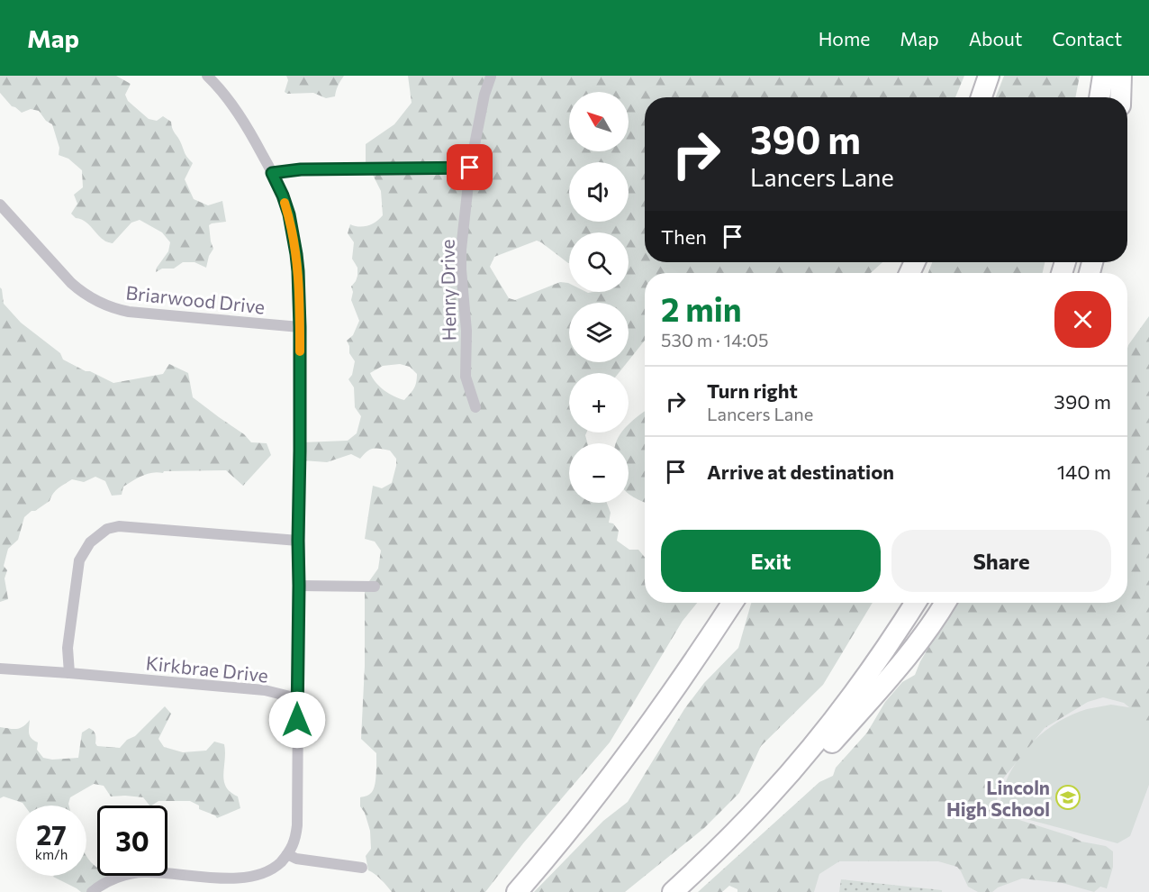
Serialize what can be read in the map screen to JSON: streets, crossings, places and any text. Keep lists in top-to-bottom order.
{
  "streets": {
    "street": ["Henry Drive", "Briarwood Drive", "Kirkbrae Drive"]
  },
  "places": {
    "school or university": ["Lincoln High School"]
  },
  "north": "top left",
  "page": {
    "header": "Map",
    "nav": [
      "Home",
      "Map",
      "About",
      "Contact"
    ],
    "map_buttons": ["+", "−"],
    "turn": ["390 m", "Lancers Lane"],
    "then": "Then",
    "heading": ["2 min", "530 m · 14:05"],
    "list": [
      {
        "name": "Turn right",
        "note": "Lancers Lane",
        "value": "390 m"
      },
      {
        "name": "Arrive at destination",
        "value": "140 m"
      }
    ],
    "buttons": ["Exit", "Share"],
    "speed": "27 km/h",
    "limit": "30"
  }
}
